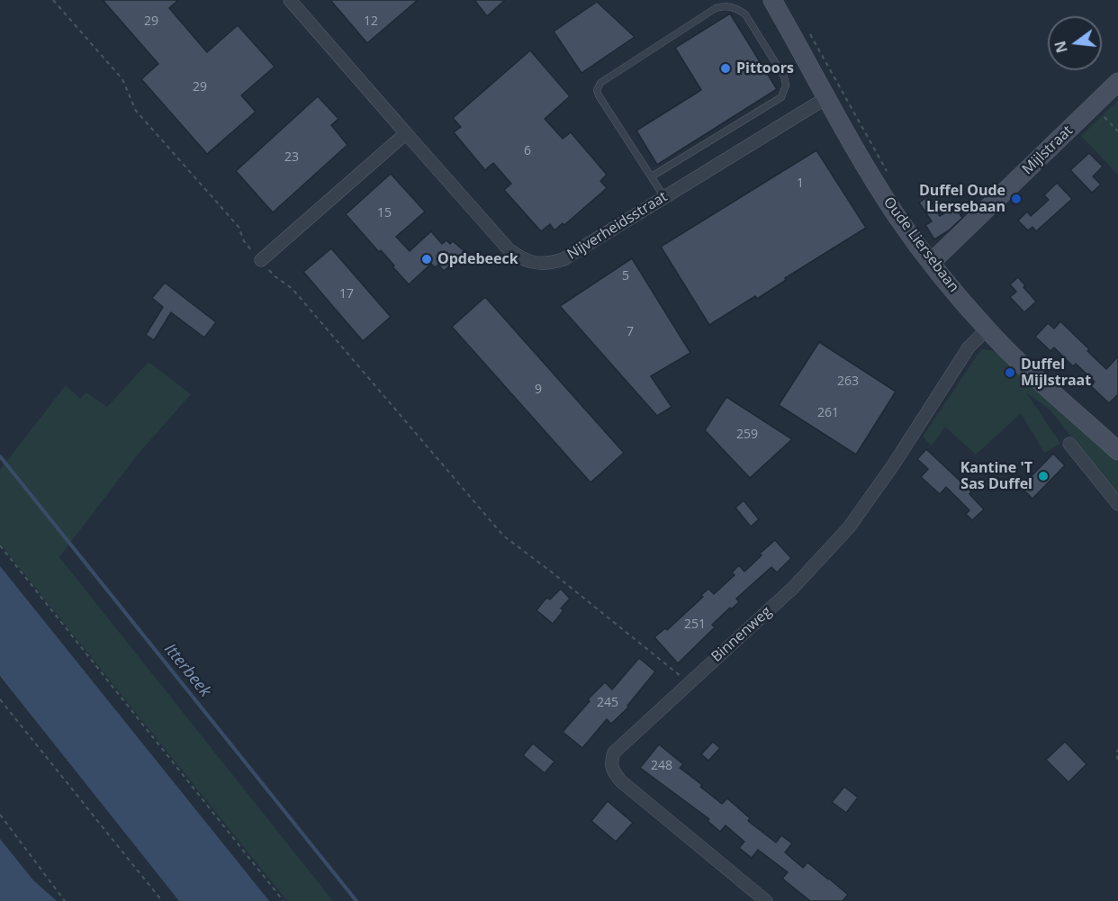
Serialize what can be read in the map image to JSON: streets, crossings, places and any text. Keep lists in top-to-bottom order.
{
  "streets": {
    "main road": ["Mijlstraat", "Oude Liersebaan"],
    "street": ["Nijverheidsstraat", "Binnenweg"]
  },
  "crossings": [
    ["Mijlstraat", "Oude Liersebaan"],
    ["Nijverheidsstraat", "Oude Liersebaan"],
    ["Oude Liersebaan", "Binnenweg"]
  ],
  "water": ["Itterbeek"],
  "places": [
    "Pittoors",
    "Duffel Oude Liersebaan",
    "Opdebeeck",
    "Duffel Mijlstraat",
    "Kantine 'T Sas Duffel"
  ],
  "house_numbers": [
    "29",
    "12",
    "29",
    "6",
    "23",
    "1",
    "15",
    "5",
    "17",
    "7",
    "263",
    "9",
    "261",
    "259",
    "251",
    "245",
    "248"
  ],
  "north": "left"
}
